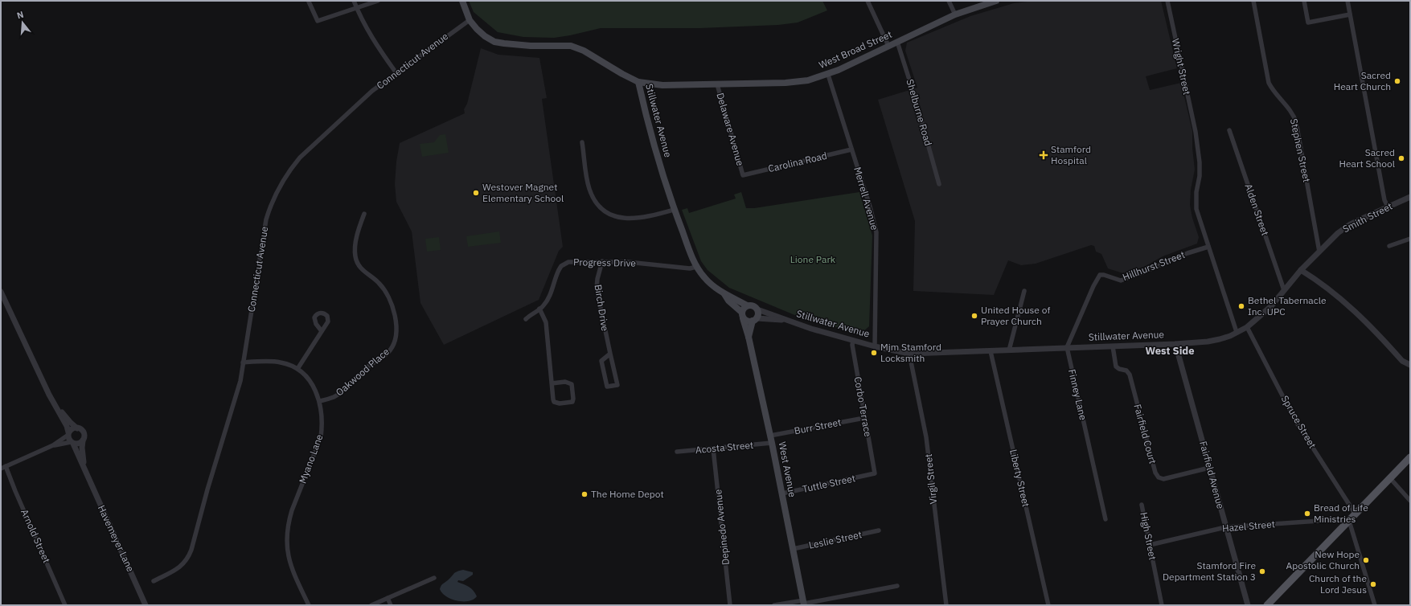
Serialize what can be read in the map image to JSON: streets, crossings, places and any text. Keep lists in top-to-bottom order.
{
  "streets": {
    "main road": ["West Broad Street", "Stillwater Avenue", "West Avenue"],
    "street": [
      "Connecticut Avenue",
      "Wright Street",
      "Shelburne Road",
      "Delaware Avenue",
      "Stephen Street",
      "Carolina Road",
      "Merrell Avenue",
      "Alden Street",
      "Smith Street",
      "Progress Drive",
      "Hillhurst Street",
      "Birch Drive",
      "Oakwood Place",
      "Finney Lane",
      "Corbo Terrace",
      "Spruce Street",
      "Burr Street",
      "Fairfield Court",
      "Acosta Street",
      "Myano Lane",
      "Fairfield Avenue",
      "Liberty Street",
      "Virgil Street",
      "Tuttle Street",
      "Hazel Street",
      "Depinedo Avenue",
      "Arnold Street",
      "High Street",
      "Havemeyer Lane",
      "Leslie Street"
    ]
  },
  "crossings": [
    ["West Broad Street", "Shelburne Road"],
    ["West Broad Street", "Stillwater Avenue"],
    ["West Broad Street", "Delaware Avenue"],
    ["West Broad Street", "Merrell Avenue"],
    ["Connecticut Avenue", "Stillwater Avenue"],
    ["Connecticut Avenue", "Myano Lane"],
    ["Wright Street", "Hillhurst Street"],
    ["Stillwater Avenue", "Merrell Avenue"],
    ["Stillwater Avenue", "Alden Street"],
    ["Stillwater Avenue", "Smith Street"],
    ["Stillwater Avenue", "Progress Drive"],
    ["Stillwater Avenue", "Hillhurst Street"],
    ["Stillwater Avenue", "Finney Lane"],
    ["Stillwater Avenue", "Corbo Terrace"],
    ["Stillwater Avenue", "Spruce Street"],
    ["Stillwater Avenue", "Fairfield Court"],
    ["Stillwater Avenue", "West Avenue"],
    ["Stillwater Avenue", "Fairfield Avenue"],
    ["Stillwater Avenue", "Liberty Street"],
    ["Stillwater Avenue", "Virgil Street"],
    ["Delaware Avenue", "Carolina Road"],
    ["Stephen Street", "Smith Street"],
    ["Carolina Road", "Merrell Avenue"],
    ["Progress Drive", "Birch Drive"],
    ["Hillhurst Street", "Finney Lane"],
    ["Oakwood Place", "Myano Lane"],
    ["Corbo Terrace", "Burr Street"],
    ["Corbo Terrace", "Tuttle Street"],
    ["Burr Street", "West Avenue"],
    ["Fairfield Court", "Fairfield Avenue"],
    ["Acosta Street", "West Avenue"],
    ["Acosta Street", "Depinedo Avenue"],
    ["West Avenue", "Tuttle Street"],
    ["West Avenue", "Leslie Street"],
    ["Fairfield Avenue", "Hazel Street"],
    ["Hazel Street", "High Street"]
  ],
  "districts": ["West Side"],
  "parks": ["Lione Park"],
  "places": {
    "other": [
      "Sacred Heart Church",
      "Sacred Heart School",
      "Westover Magnet Elementary School",
      "Bethel Tabernacle Inc. UPC",
      "United House of Prayer Church",
      "Mjm Stamford Locksmith",
      "The Home Depot",
      "Bread of Life Ministries",
      "New Hope Apostolic Church",
      "Stamford Fire Department Station 3",
      "Church of the Lord Jesus"
    ],
    "health": ["Stamford Hospital"]
  },
  "north": "top"
}
